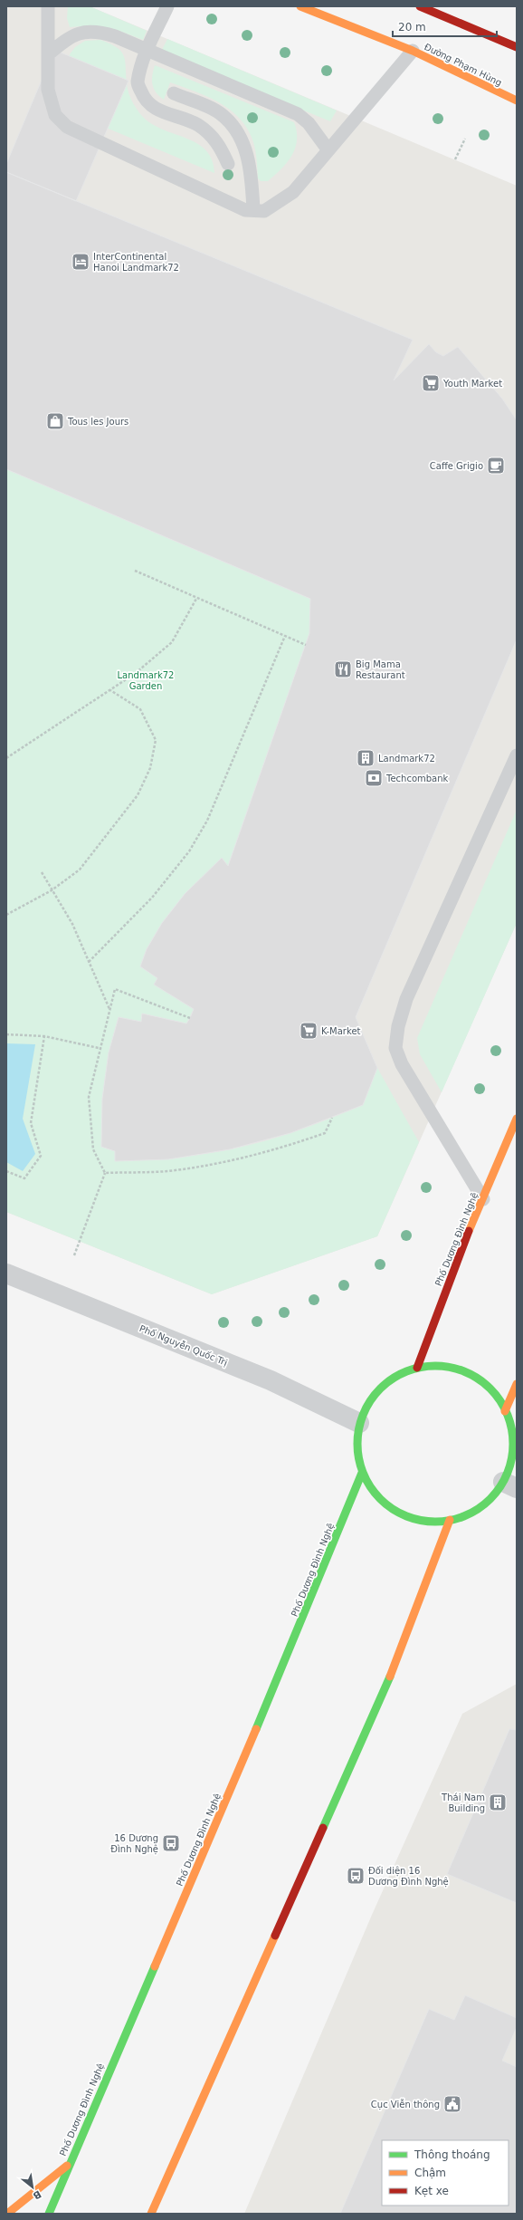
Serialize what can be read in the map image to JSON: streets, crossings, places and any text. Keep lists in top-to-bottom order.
{
  "streets": {
    "main road": ["Đường Phạm Hùng", "Phố Dương Đình Nghệ"],
    "street": ["Phố Nguyễn Quốc Trị"]
  },
  "parks": ["Landmark72 Garden"],
  "places": {
    "hotel": ["InterContinental Hanoi Landmark72"],
    "supermarket": ["Youth Market", "K-Market"],
    "shop": ["Tous les Jours"],
    "cafe": ["Caffe Grigio"],
    "restaurant": ["Big Mama Restaurant"],
    "building": ["Landmark72", "Thái Nam Building"],
    "bank": ["Techcombank"],
    "bus stop": ["16 Dương Đình Nghệ", "Đối diện 16 Dương Đình Nghệ"],
    "public building": ["Cục Viễn thông"]
  },
  "legend": ["Thông thoáng", "Chậm", "Kẹt xe"],
  "scale_bar": "20 m",
  "north": "bottom right"
}
